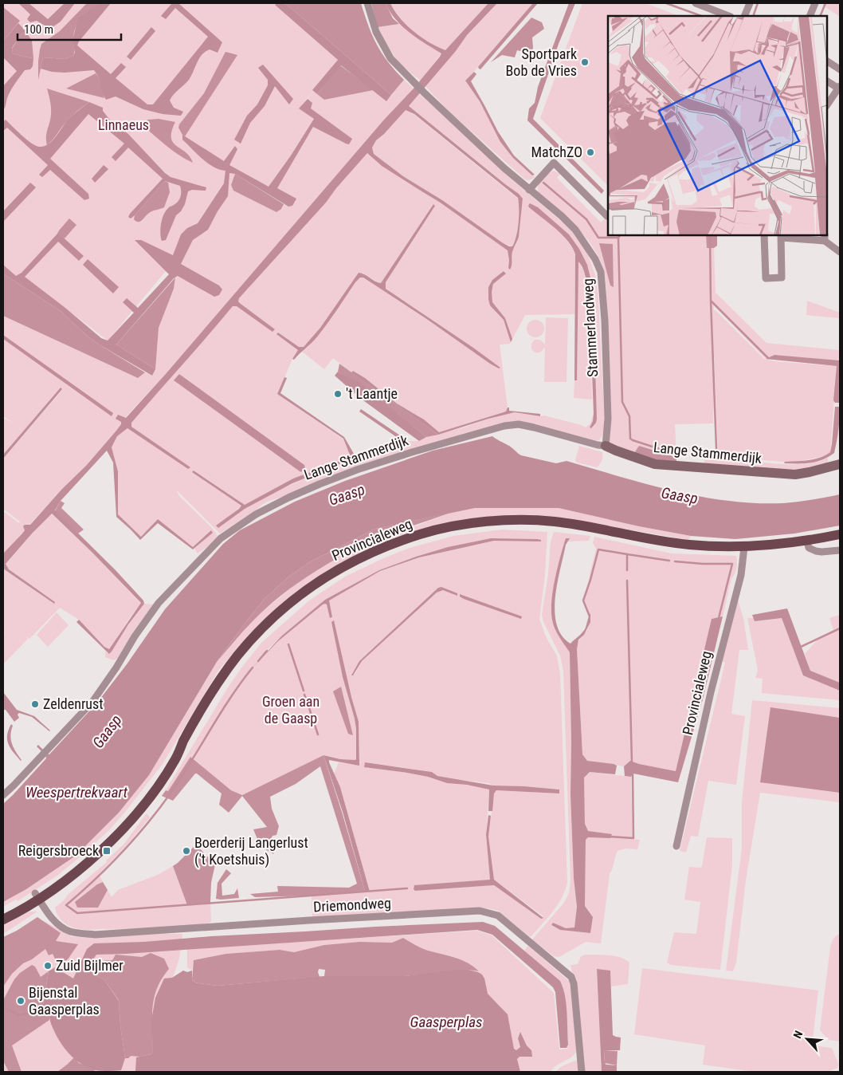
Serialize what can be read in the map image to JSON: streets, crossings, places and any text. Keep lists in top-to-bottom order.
{
  "streets": {
    "main road": ["Provincialeweg"],
    "street": ["Stammerlandweg", "Lange Stammerdijk", "Driemondweg"]
  },
  "crossings": [
    ["Stammerlandweg", "Lange Stammerdijk"],
    ["Provincialeweg", "Driemondweg"]
  ],
  "water": ["Gaasp", "Weespertrekvaart", "Gaasperplas"],
  "parks": ["Linnaeus", "Groen aan de Gaasp"],
  "places": {
    "other": [
      "Sportpark Bob de Vries",
      "MatchZO",
      "'t Laantje",
      "Zeldenrust",
      "Boerderij Langerlust ('t Koetshuis)",
      "Zuid Bijlmer",
      "Bijenstal Gaasperplas"
    ],
    "transit": ["Reigersbroeck"]
  },
  "scale_bar": "100 m",
  "north": "top left"
}
